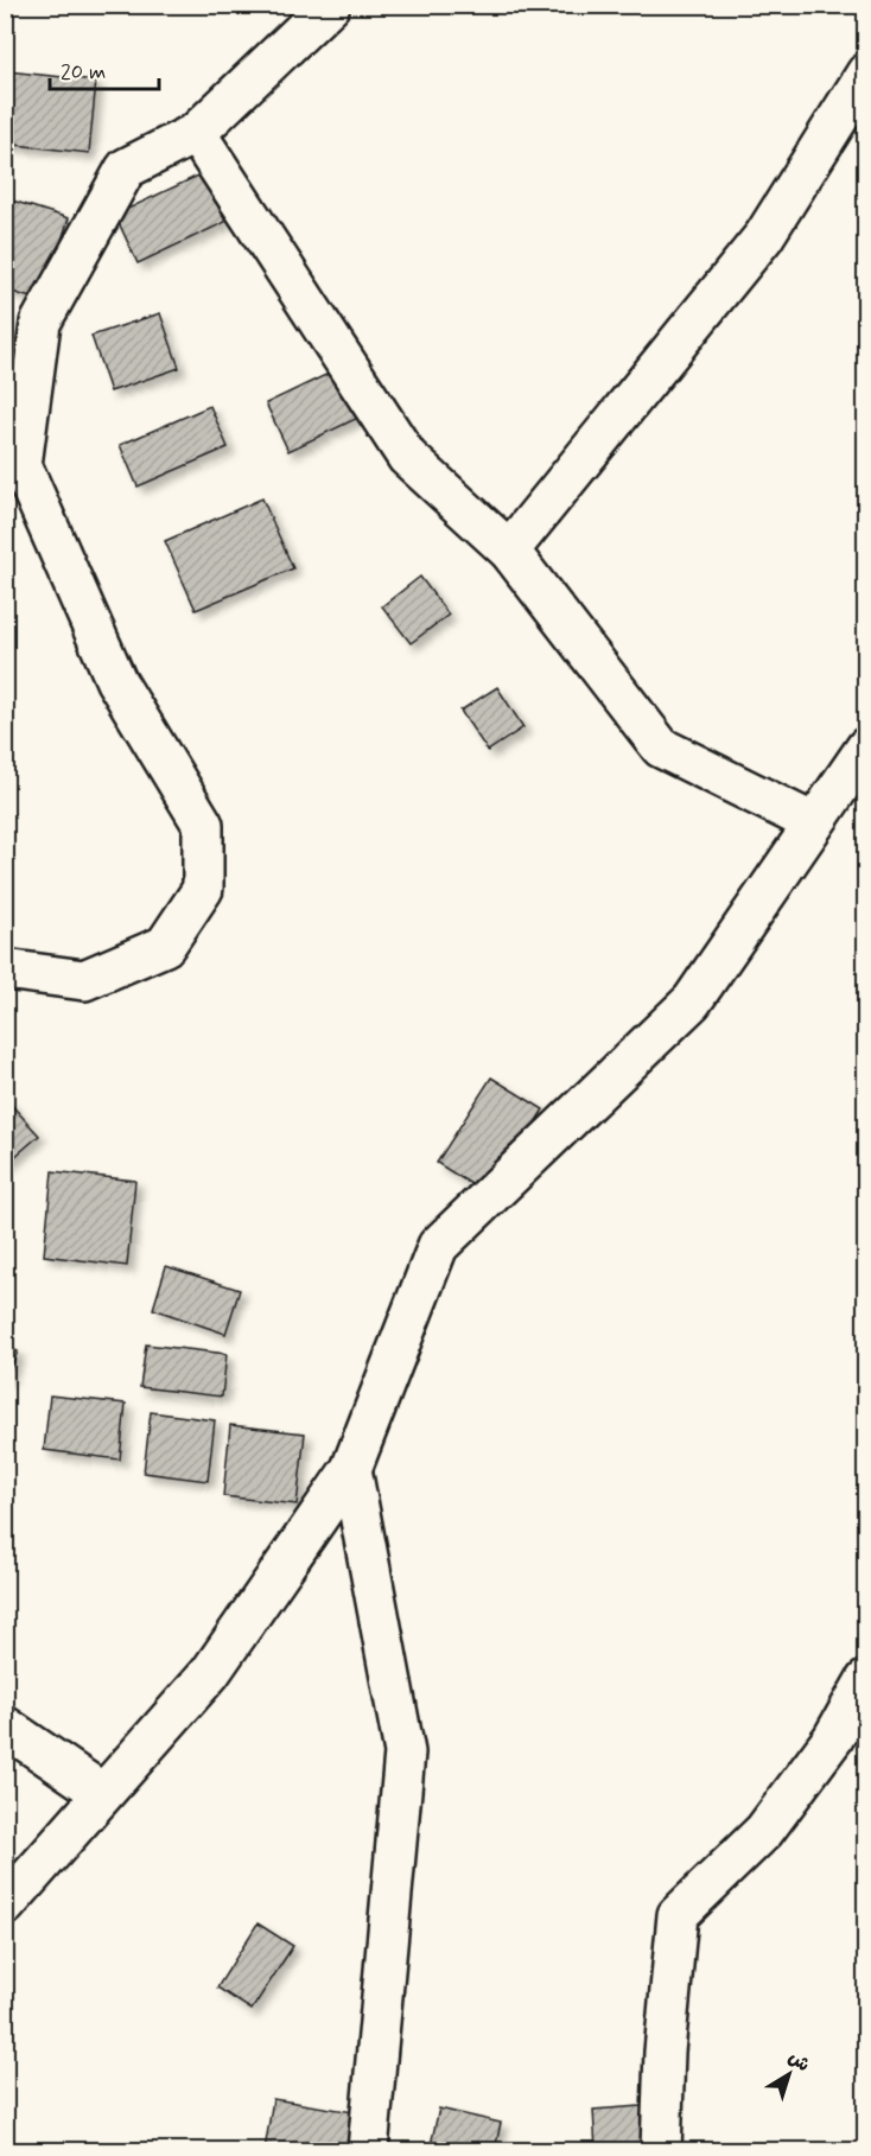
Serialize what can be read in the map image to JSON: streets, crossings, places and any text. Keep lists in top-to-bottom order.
{
  "scale_bar": "20 m",
  "north": "top right"
}
